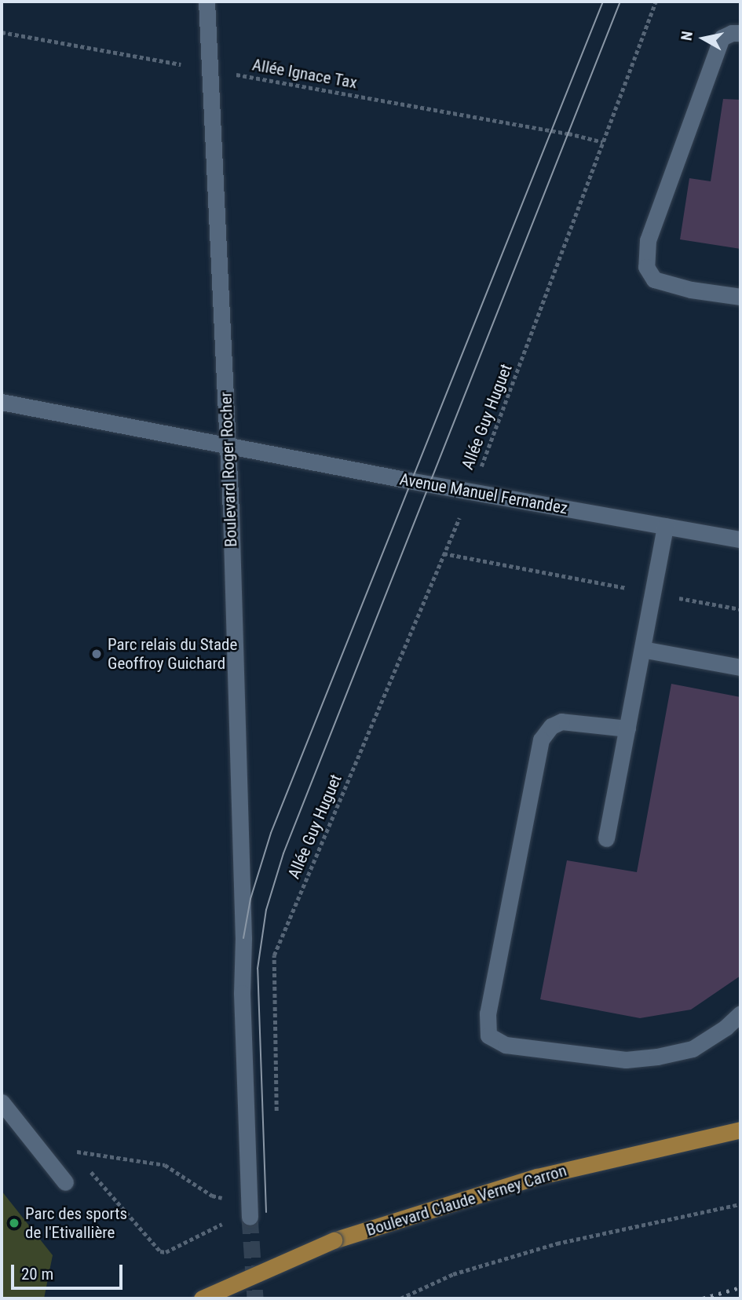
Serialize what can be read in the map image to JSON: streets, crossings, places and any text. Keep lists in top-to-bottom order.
{
  "streets": {
    "main road": ["Boulevard Claude Verney Carron"],
    "street": ["Boulevard Roger Rocher", "Avenue Manuel Fernandez"],
    "path": ["Allée Ignace Tax", "Allée Guy Huguet"]
  },
  "crossings": [
    ["Allée Ignace Tax", "Allée Guy Huguet"],
    ["Allée Ignace Tax", "Boulevard Roger Rocher"],
    ["Allée Guy Huguet", "Avenue Manuel Fernandez"],
    ["Boulevard Roger Rocher", "Avenue Manuel Fernandez"]
  ],
  "places": ["Parc relais du Stade Geoffroy Guichard", "Parc des sports de l'Etivallière"],
  "scale_bar": "20 m",
  "north": "left"
}
